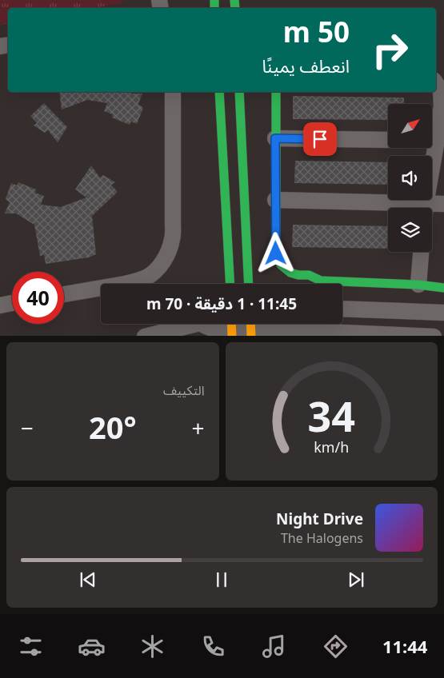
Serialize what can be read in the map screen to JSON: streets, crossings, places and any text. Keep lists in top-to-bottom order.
{
  "north": "top right",
  "page": {
    "turn": ["50 m", "انعطف يمينًا"],
    "limit": "40",
    "trip": "11:45 · 1 دقيقة · 70 m",
    "tile": "التكييف",
    "heat": ["−", "20°", "+"],
    "song": ["Night Drive", "The Halogens"],
    "tabs": "11:44",
    "gauge": ["34", "km/h"]
  }
}
